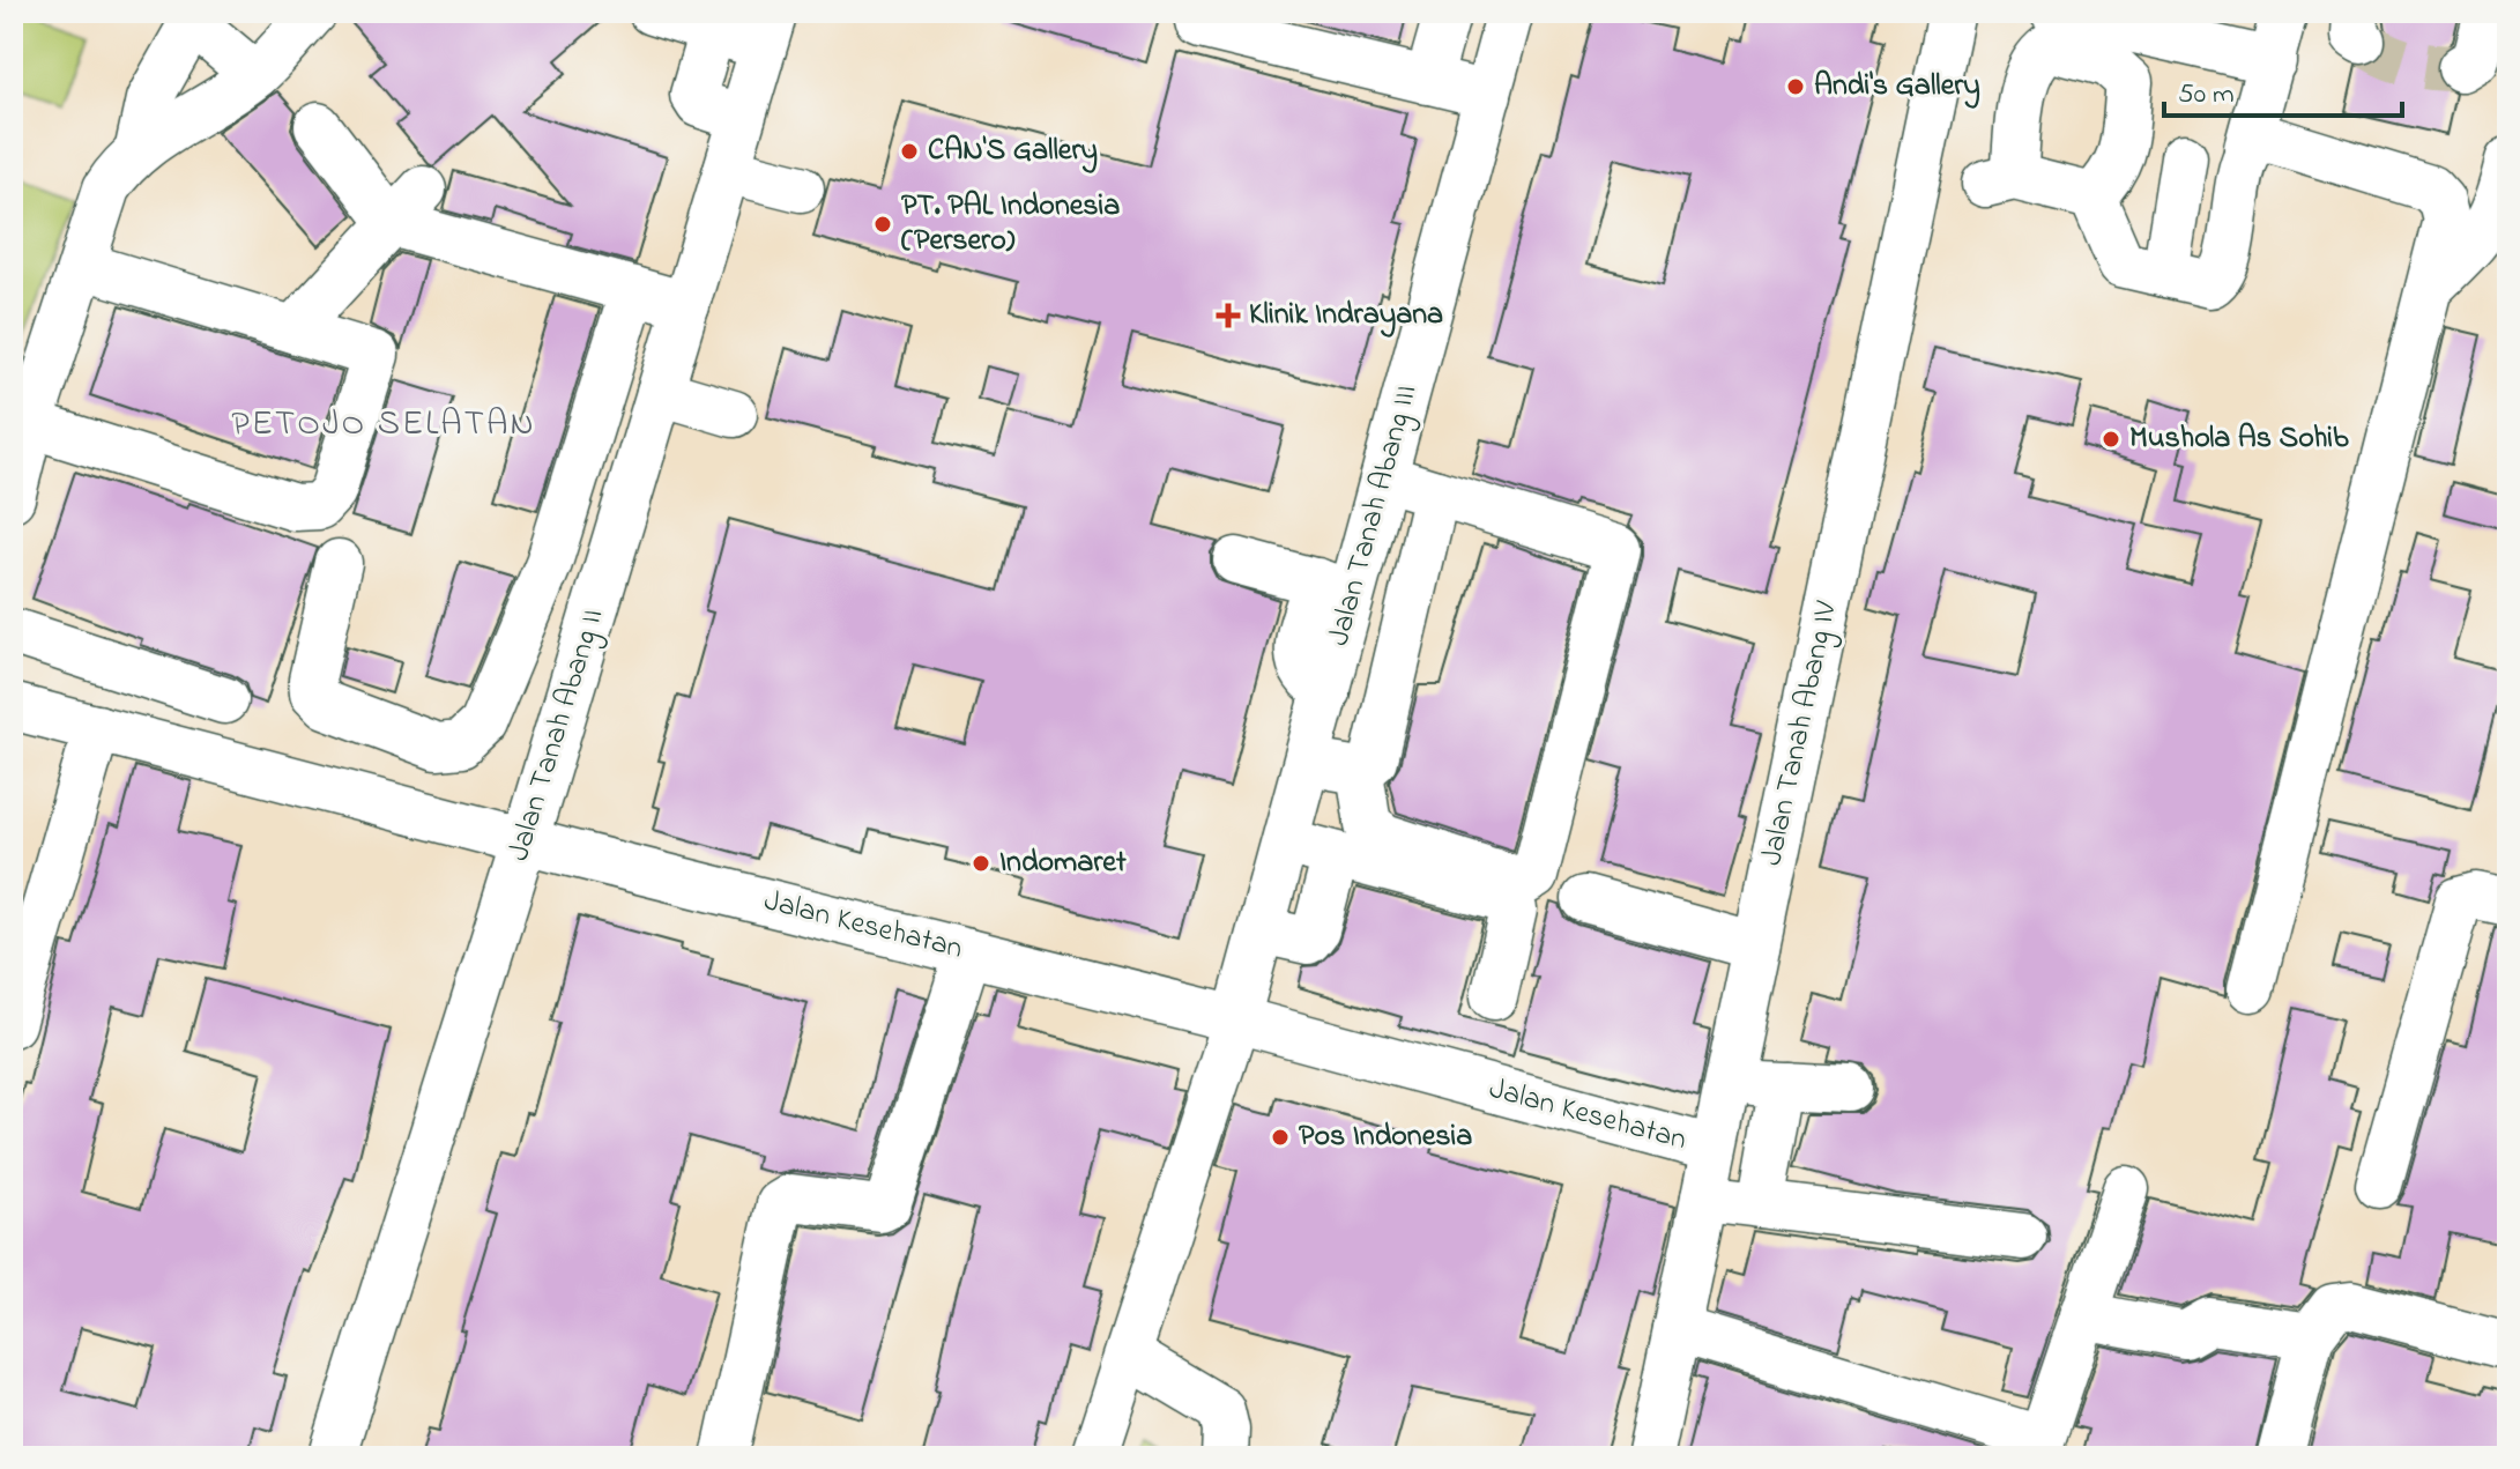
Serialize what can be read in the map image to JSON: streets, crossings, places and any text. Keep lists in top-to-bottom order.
{
  "streets": {
    "street": [
      "Jalan Tanah Abang III",
      "Jalan Tanah Abang IV",
      "Jalan Tanah Abang II",
      "Jalan Kesehatan"
    ]
  },
  "crossings": [
    ["Jalan Tanah Abang III", "Jalan Kesehatan"],
    ["Jalan Tanah Abang IV", "Jalan Kesehatan"],
    ["Jalan Tanah Abang II", "Jalan Kesehatan"]
  ],
  "districts": ["PETOJO SELATAN"],
  "places": {
    "other": [
      "Andi's Gallery",
      "CAN'S Gallery",
      "PT. PAL Indonesia (Persero)",
      "Mushola As Sohib",
      "Indomaret",
      "Pos Indonesia"
    ],
    "health": ["Klinik Indrayana"]
  },
  "scale_bar": "50 m"
}
